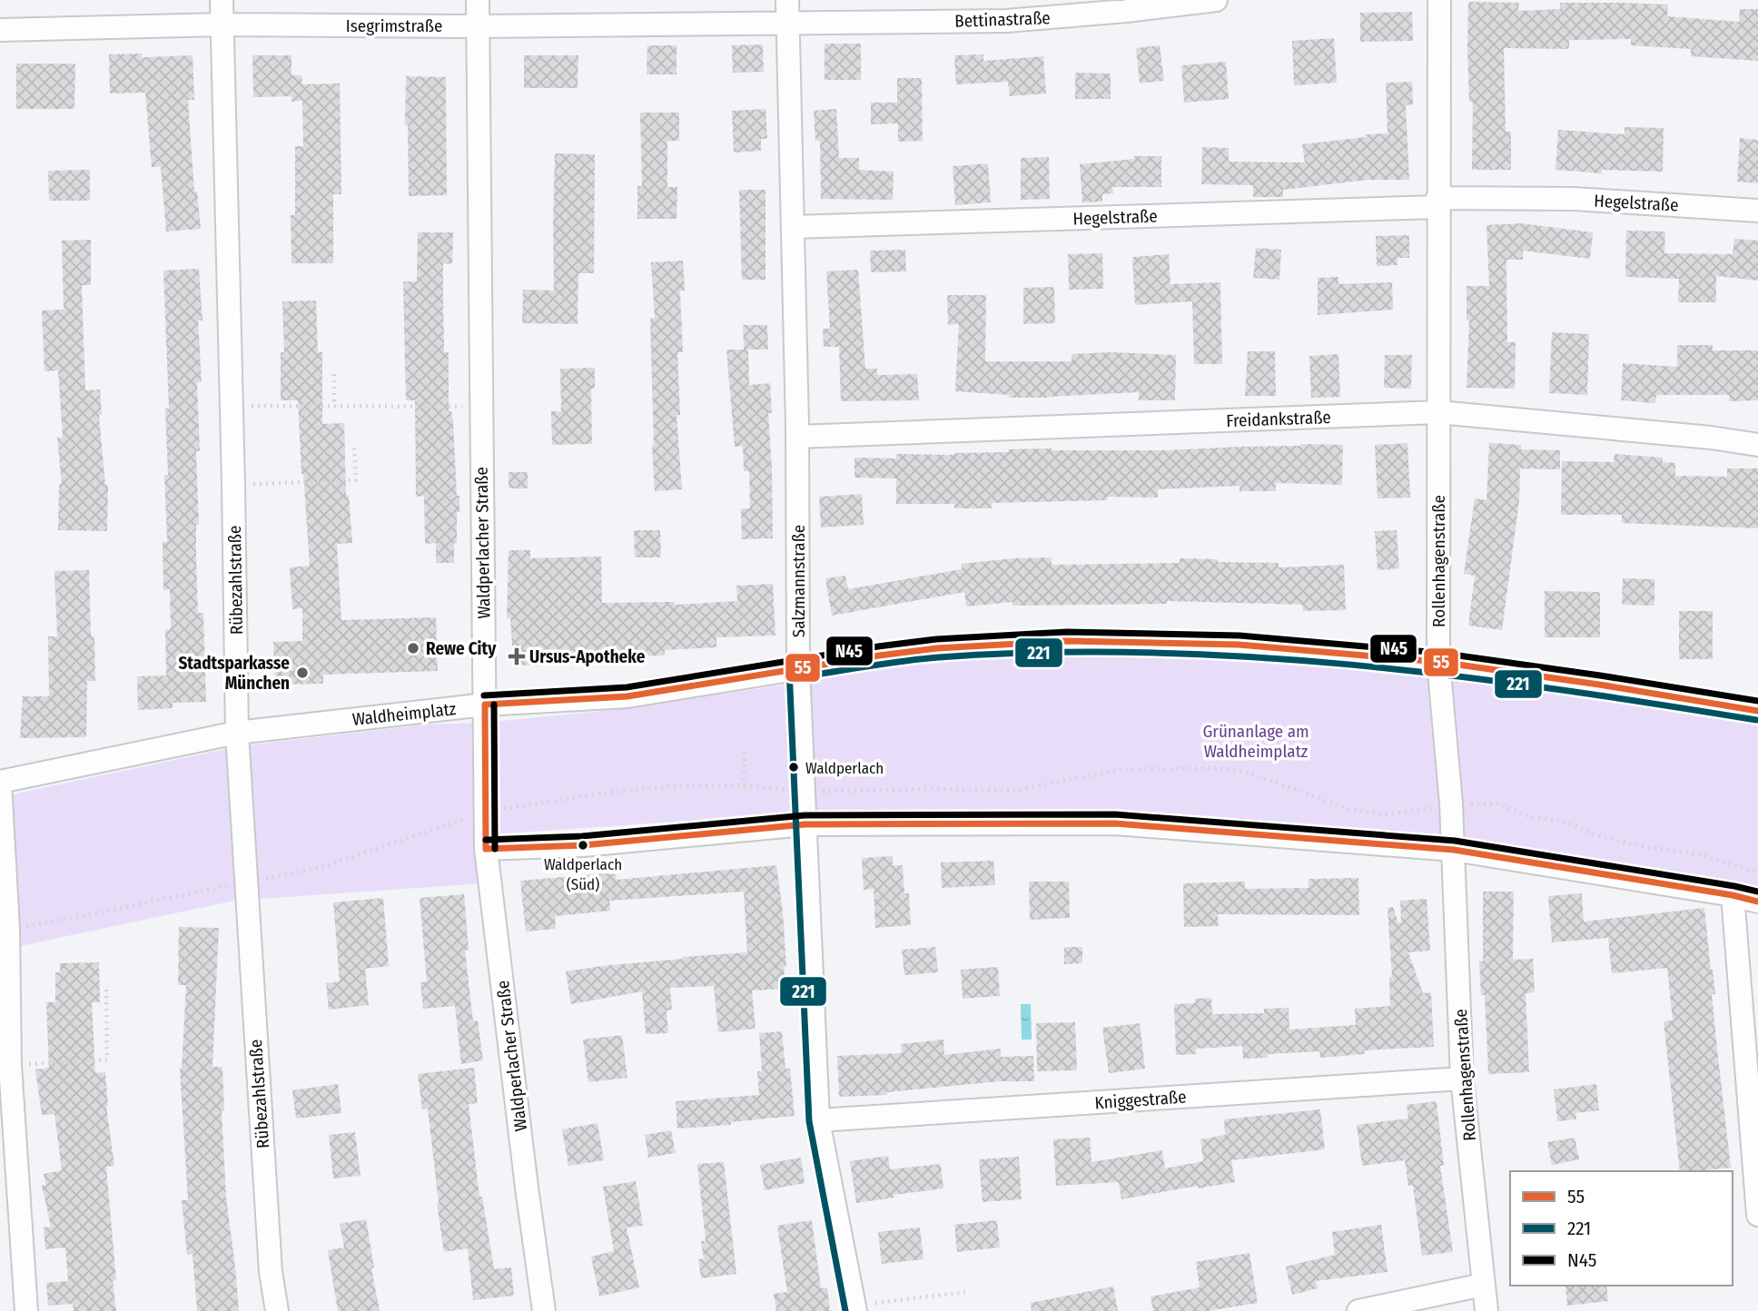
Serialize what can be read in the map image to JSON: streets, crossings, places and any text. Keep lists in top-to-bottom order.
{
  "streets": {
    "street": [
      "Bettinastraße",
      "Isegrimstraße",
      "Hegelstraße",
      "Freidankstraße",
      "Waldperlacher Straße",
      "Rollenhagenstraße",
      "Rübezahlstraße",
      "Salzmannstraße",
      "Waldheimplatz",
      "Kniggestraße"
    ]
  },
  "crossings": [
    ["Bettinastraße", "Isegrimstraße"],
    ["Bettinastraße", "Salzmannstraße"],
    ["Isegrimstraße", "Waldperlacher Straße"],
    ["Isegrimstraße", "Rübezahlstraße"],
    ["Isegrimstraße", "Salzmannstraße"],
    ["Hegelstraße", "Rollenhagenstraße"],
    ["Hegelstraße", "Salzmannstraße"],
    ["Freidankstraße", "Rollenhagenstraße"],
    ["Freidankstraße", "Salzmannstraße"],
    ["Waldperlacher Straße", "Waldheimplatz"],
    ["Rollenhagenstraße", "Waldheimplatz"],
    ["Rollenhagenstraße", "Kniggestraße"],
    ["Rübezahlstraße", "Waldheimplatz"],
    ["Salzmannstraße", "Waldheimplatz"],
    ["Salzmannstraße", "Kniggestraße"]
  ],
  "parks": ["Grünanlage am Waldheimplatz"],
  "places": {
    "other": [
      "Rewe City",
      "Stadtsparkasse München",
      "Waldperlach",
      "Waldperlach (Süd)"
    ],
    "health": ["Ursus-Apotheke"]
  },
  "lines": ["transit line N45", "transit line 55", "transit line 221"],
  "legend": ["55", "221", "N45"]
}
